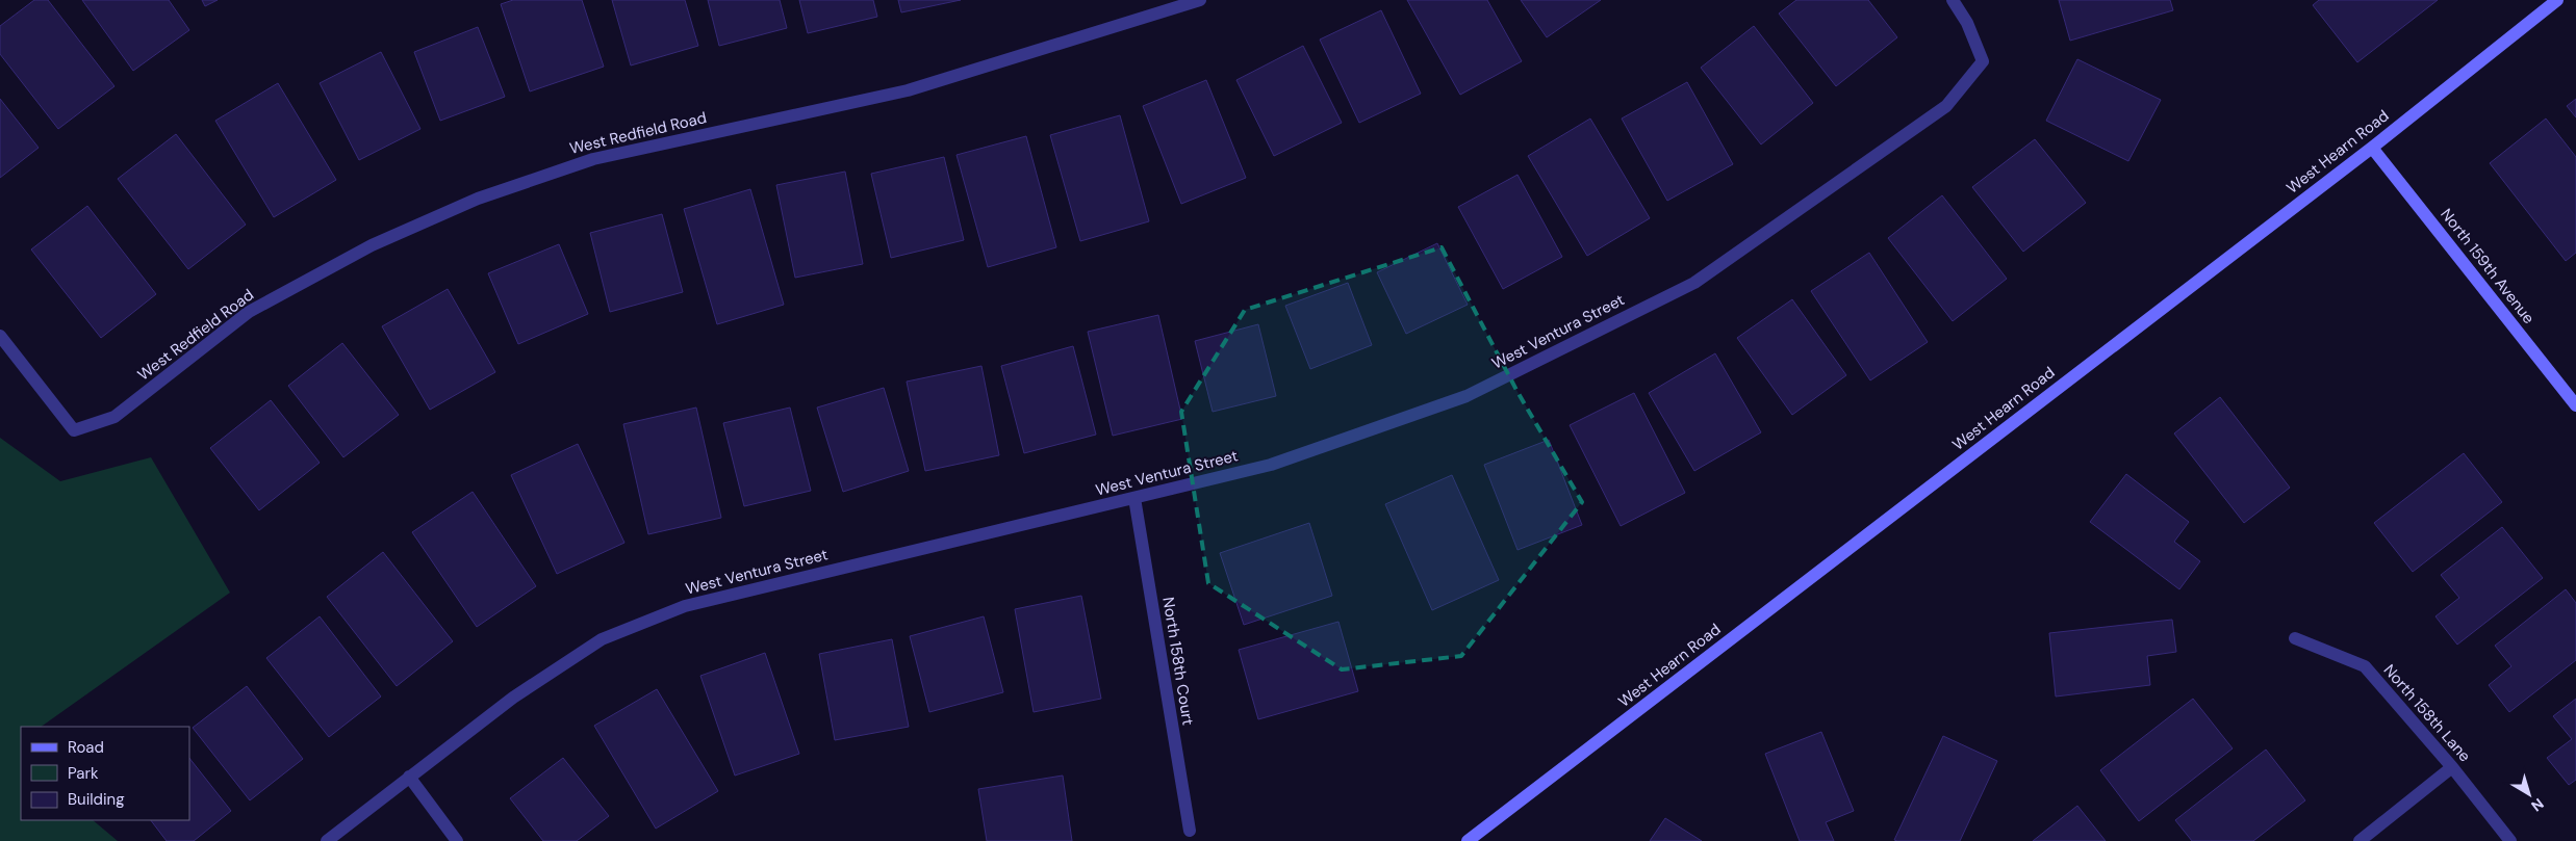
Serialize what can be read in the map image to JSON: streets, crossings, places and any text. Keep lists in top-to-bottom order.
{
  "streets": {
    "street": [
      "West Redfield Road",
      "West Hearn Road",
      "North 159th Avenue",
      "West Ventura Street",
      "North 158th Court",
      "North 158th Lane"
    ]
  },
  "crossings": [
    ["West Hearn Road", "North 159th Avenue"],
    ["West Ventura Street", "North 158th Court"]
  ],
  "legend": ["Road", "Park", "Building"],
  "north": "bottom right"
}
